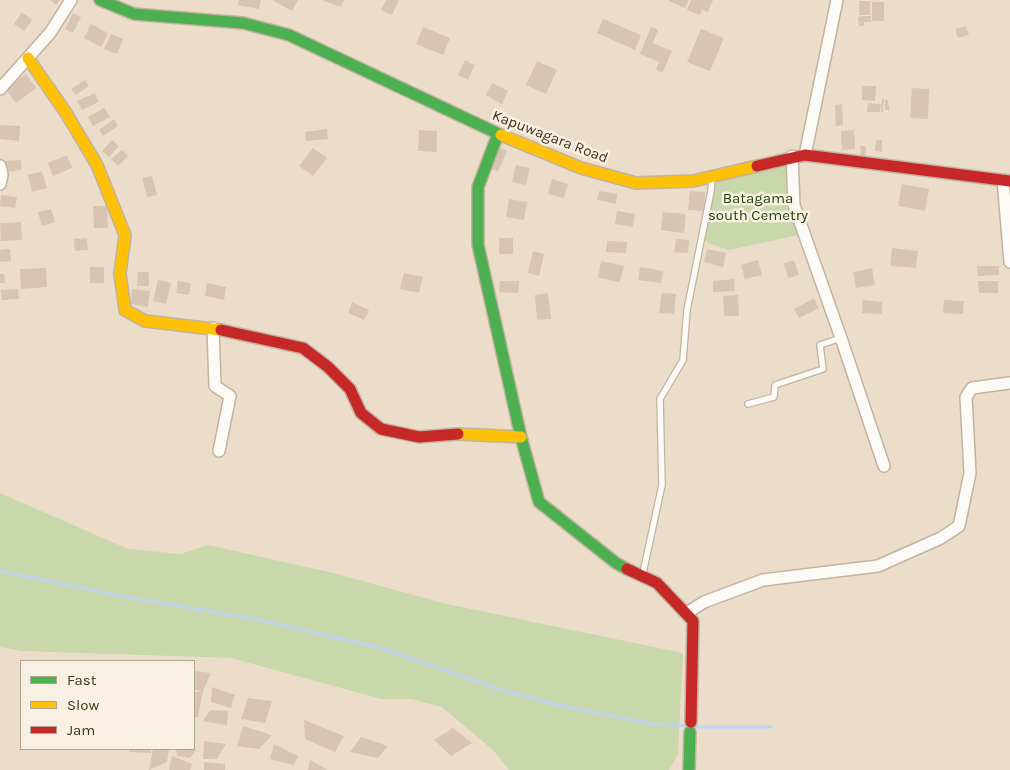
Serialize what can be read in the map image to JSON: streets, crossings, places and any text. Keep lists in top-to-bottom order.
{
  "streets": {
    "street": ["Kapuwagara Road"]
  },
  "parks": ["Batagama south Cemetry"],
  "legend": ["Fast", "Slow", "Jam"]
}
